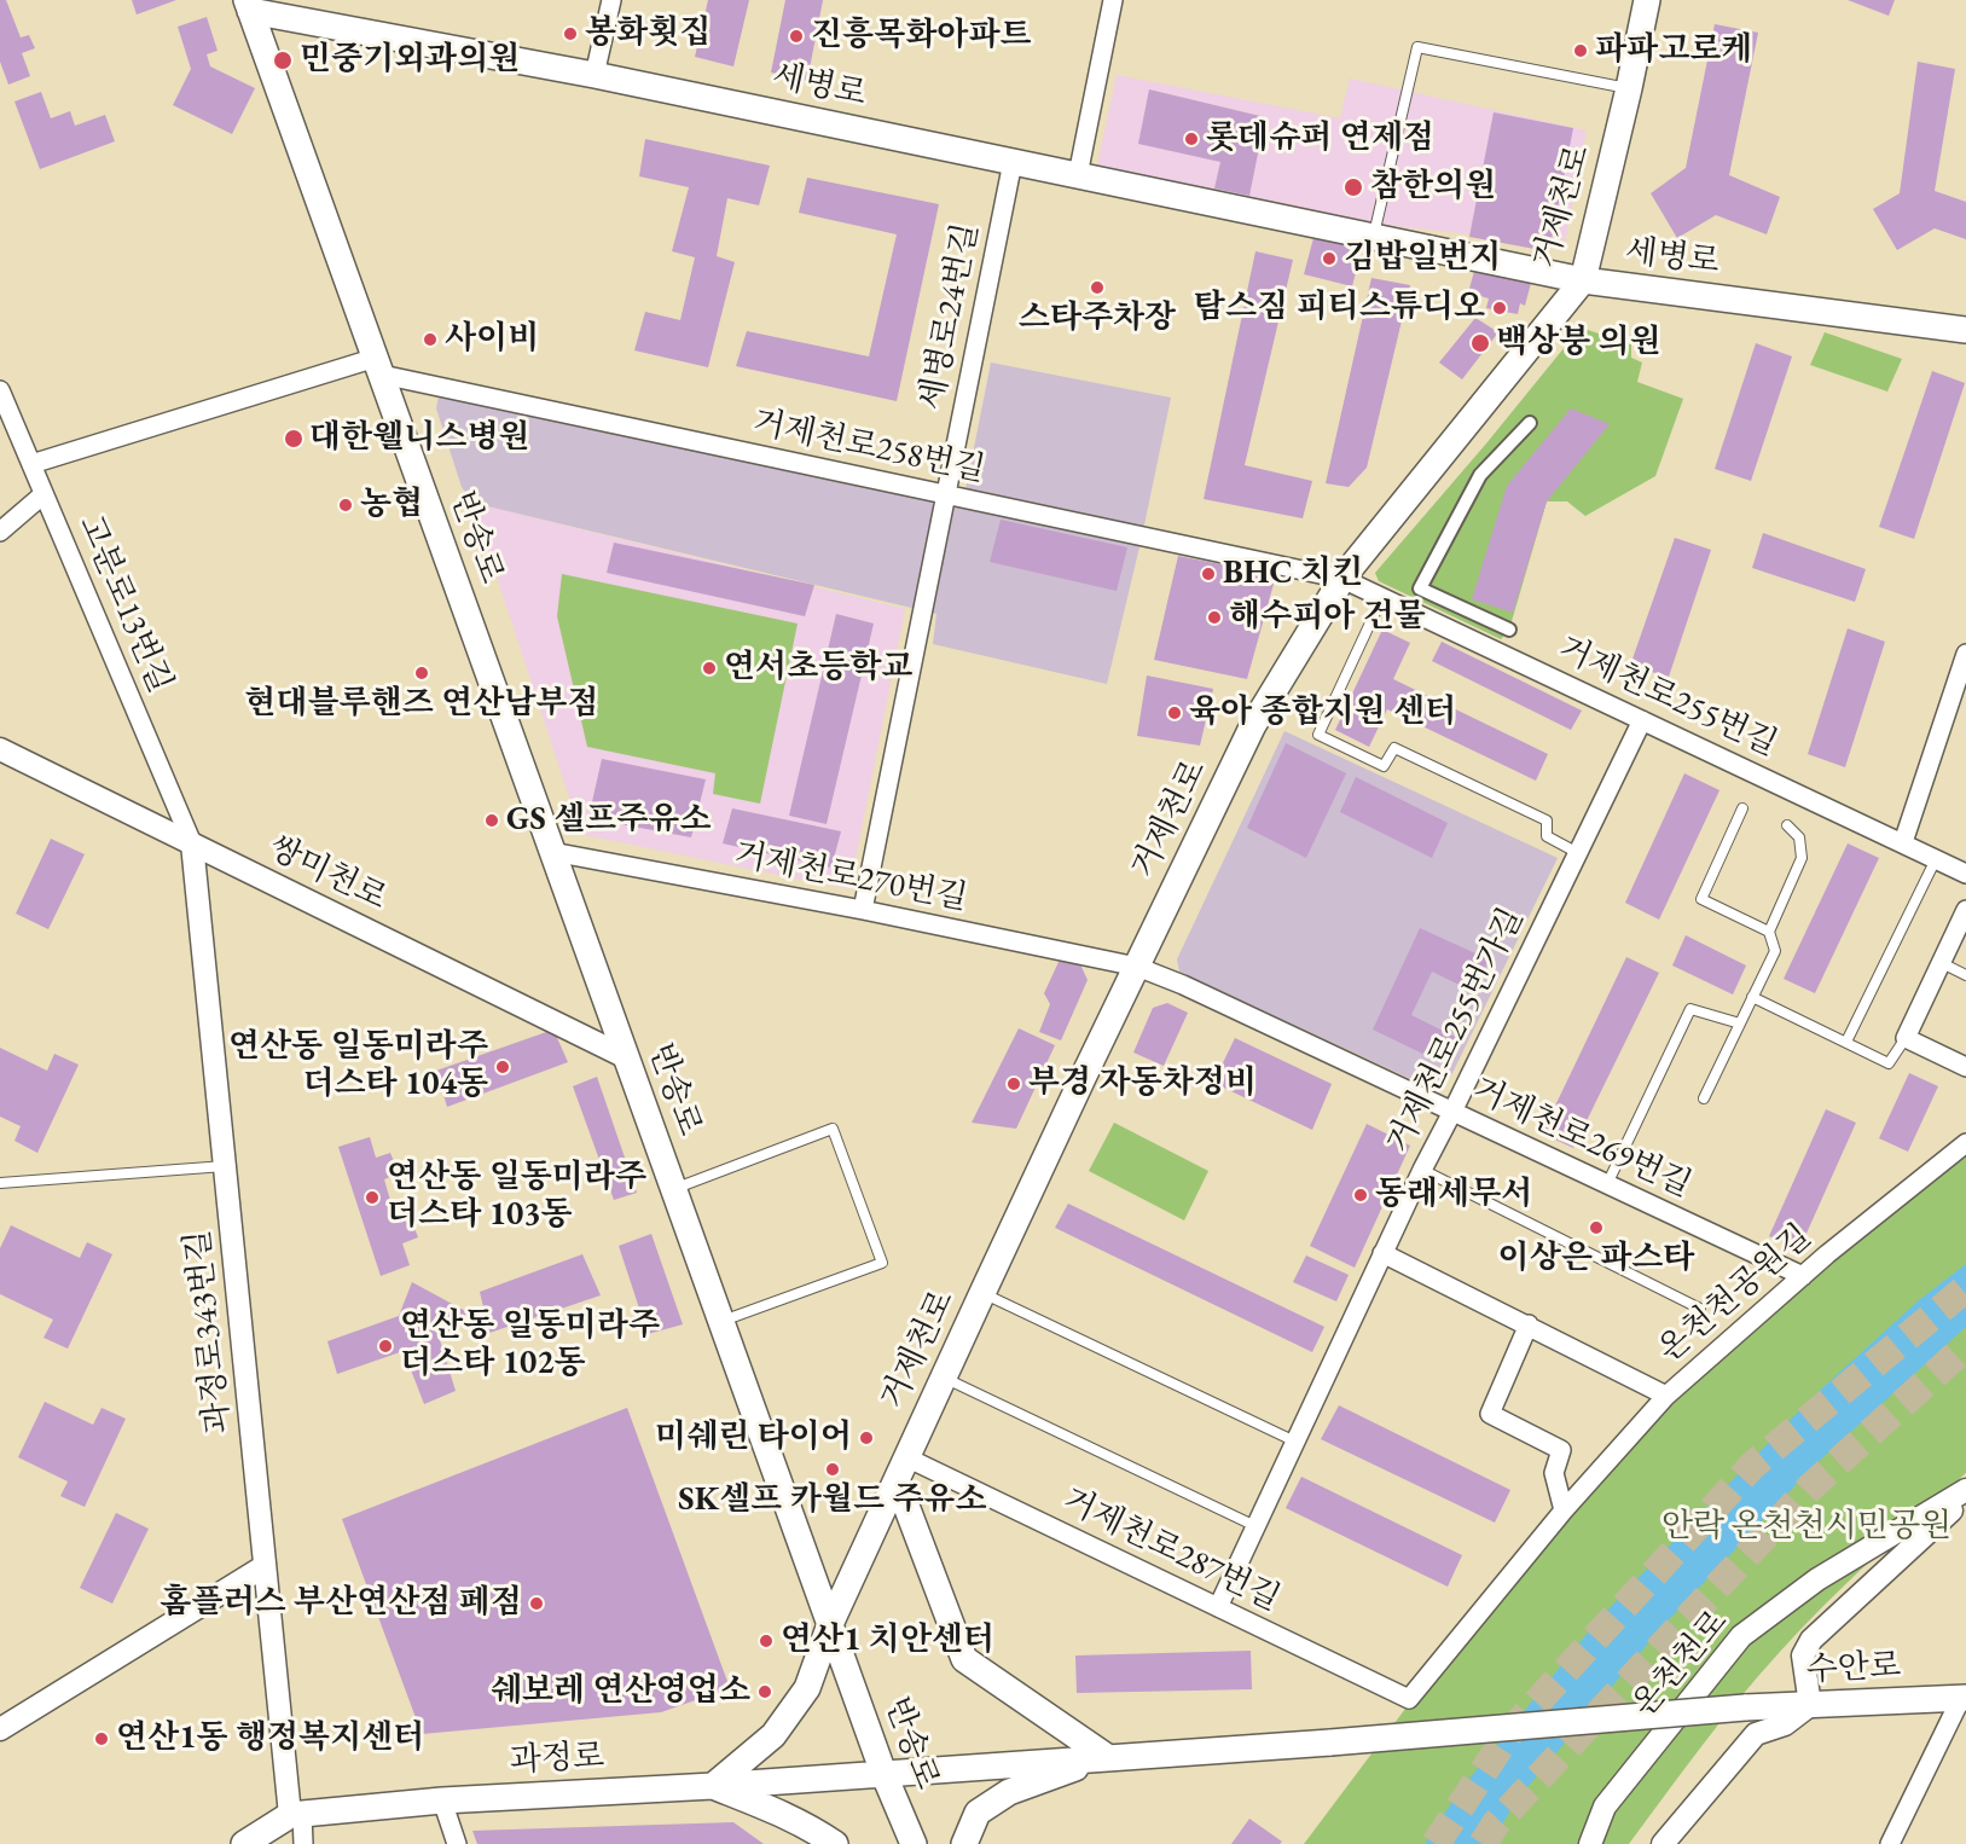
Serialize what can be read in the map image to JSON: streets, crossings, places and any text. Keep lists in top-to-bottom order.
{
  "streets": {
    "main road": [
      "세병로",
      "거제천로",
      "반송로",
      "수안로",
      "과정로"
    ],
    "street": [
      "세병로24번길",
      "거제천로258번길",
      "고분로13번길",
      "거제천로255번길",
      "쌍미천로",
      "거제천로270번길",
      "거제천로255번가길",
      "거제천로269번길",
      "온천천공원길",
      "과정로343번길",
      "거제천로287번길",
      "온천천로"
    ]
  },
  "crossings": [
    ["세병로", "거제천로"],
    ["세병로", "세병로24번길"],
    ["세병로", "반송로"],
    ["거제천로", "거제천로258번길"],
    ["거제천로", "반송로"],
    ["거제천로", "거제천로255번길"],
    ["거제천로", "거제천로270번길"],
    ["거제천로", "거제천로269번길"],
    ["거제천로", "거제천로287번길"],
    ["거제천로", "과정로"],
    ["세병로24번길", "거제천로258번길"],
    ["세병로24번길", "거제천로270번길"],
    ["거제천로258번길", "반송로"],
    ["거제천로258번길", "거제천로255번길"],
    ["반송로", "쌍미천로"],
    ["반송로", "거제천로270번길"],
    ["반송로", "과정로"],
    ["고분로13번길", "쌍미천로"],
    ["고분로13번길", "과정로343번길"],
    ["거제천로255번길", "거제천로255번가길"],
    ["쌍미천로", "과정로343번길"],
    ["거제천로270번길", "거제천로269번길"],
    ["거제천로255번가길", "거제천로269번길"],
    ["거제천로255번가길", "거제천로287번길"],
    ["거제천로269번길", "온천천공원길"],
    ["온천천공원길", "거제천로287번길"],
    ["과정로343번길", "과정로"],
    ["수안로", "과정로"]
  ],
  "parks": ["안락 온천천시민공원"],
  "places": [
    "봉화횟집",
    "진흥목화아파트",
    "파파고로케",
    "민중기외과의원",
    "롯데슈퍼 연제점",
    "참한의원",
    "김밥일번지",
    "스타주차장",
    "탐스짐 피티스튜디오",
    "사이비",
    "백상붕 의원",
    "대한웰니스병원",
    "농협",
    "BHC 치킨",
    "해수피아 건물",
    "연서초등학교",
    "현대블루핸즈 연산남부점",
    "육아 종합지원 센터",
    "GS 셀프주유소",
    "연산동 일동미라주 더스타 104동",
    "부경 자동차정비",
    "동래세무서",
    "연산동 일동미라주 더스타 103동",
    "이상은 파스타",
    "연산동 일동미라주 더스타 102동",
    "미쉐린 타이어",
    "SK셀프 카월드 주유소",
    "홈플러스 부산연산점 페점",
    "연산1 치안센터",
    "쉐보레 연산영업소",
    "연산1동 행정복지센터"
  ]
}
